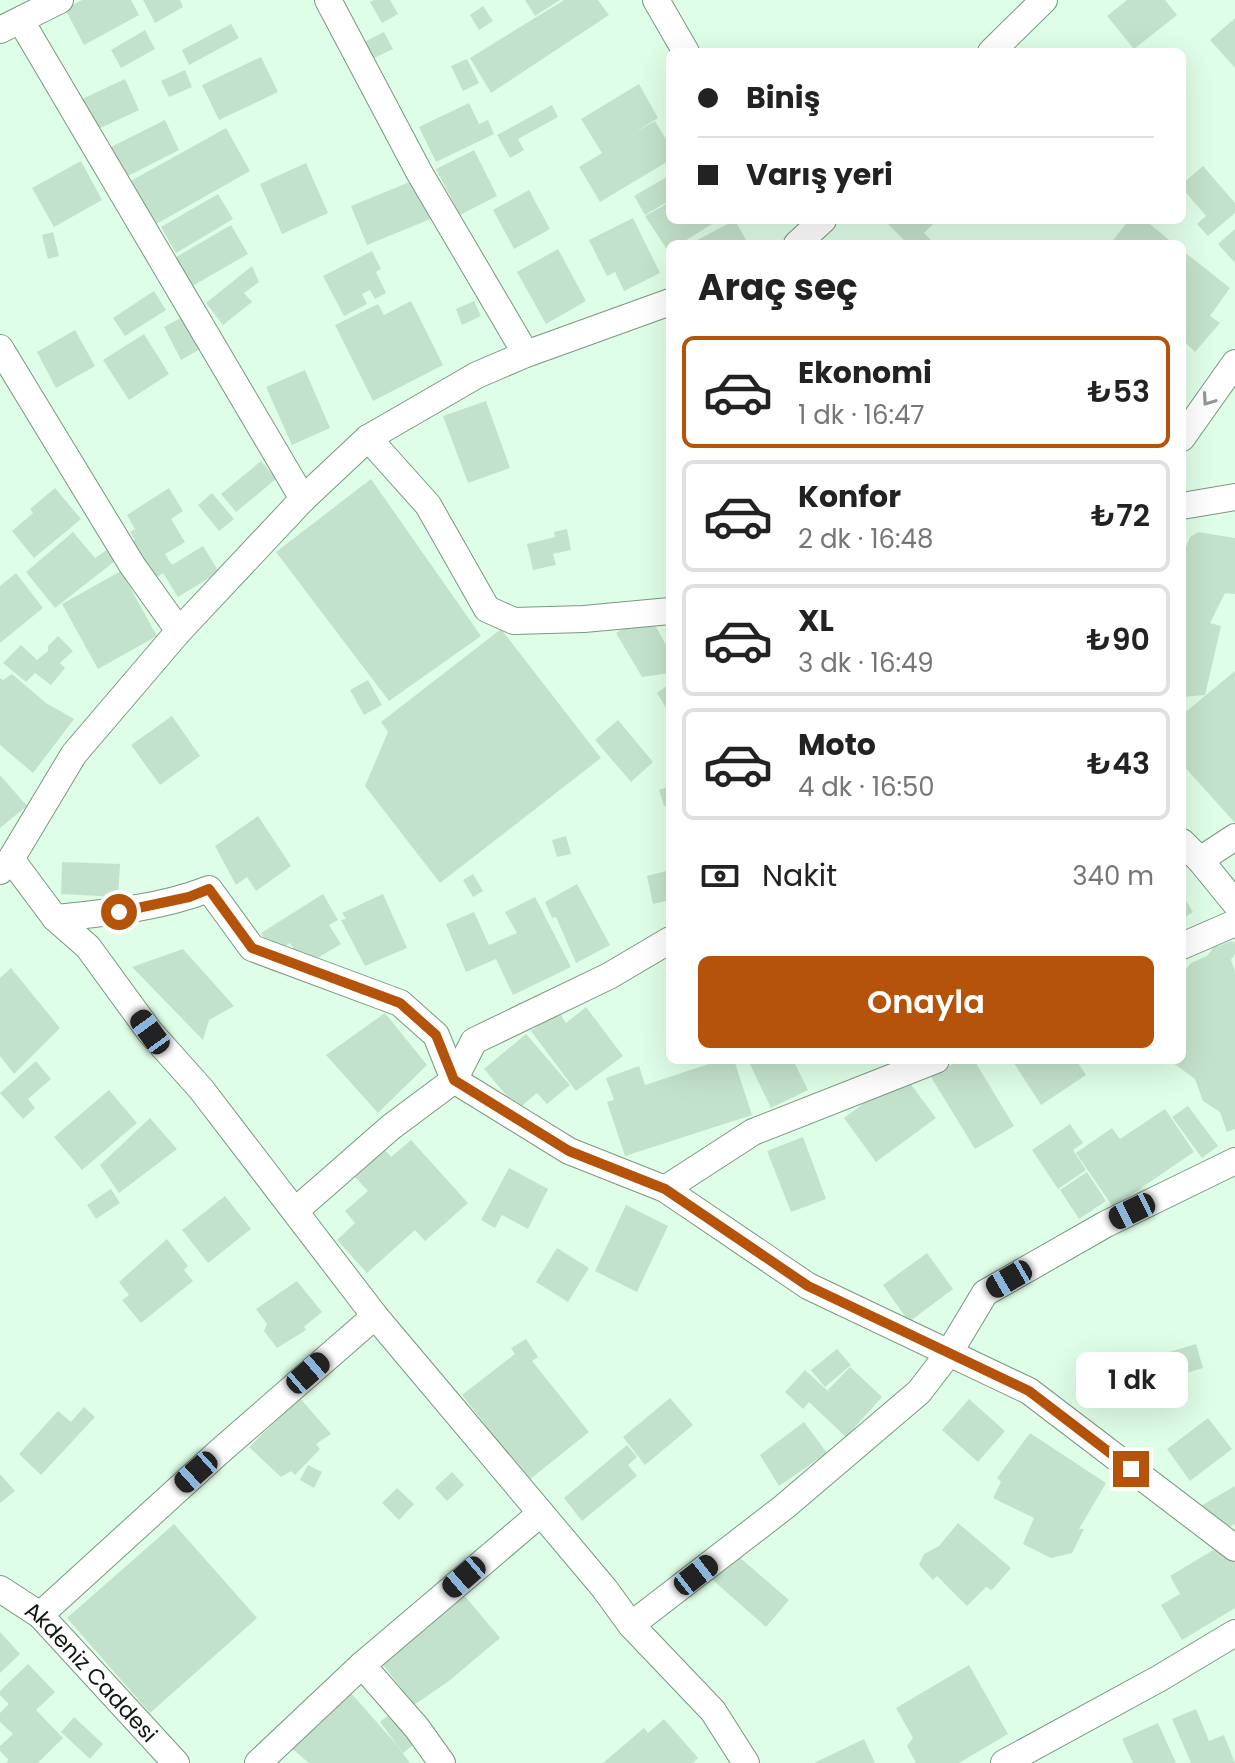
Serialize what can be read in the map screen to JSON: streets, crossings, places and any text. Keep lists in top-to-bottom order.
{
  "streets": {
    "street": ["Akdeniz Caddesi"]
  },
  "page": {
    "banner": ["Biniş", "Varış yeri"],
    "heading": "Araç seç",
    "list": [
      {
        "name": "Ekonomi",
        "note": "1 dk · 16:47",
        "value": "₺53"
      },
      {
        "name": "Konfor",
        "note": "2 dk · 16:48",
        "value": "₺72"
      },
      {
        "name": "XL",
        "note": "3 dk · 16:49",
        "value": "₺90"
      },
      {
        "name": "Moto",
        "note": "4 dk · 16:50",
        "value": "₺43"
      }
    ],
    "pay": ["Nakit", "340 m"],
    "buttons": "Onayla",
    "bubble": "1 dk"
  }
}
